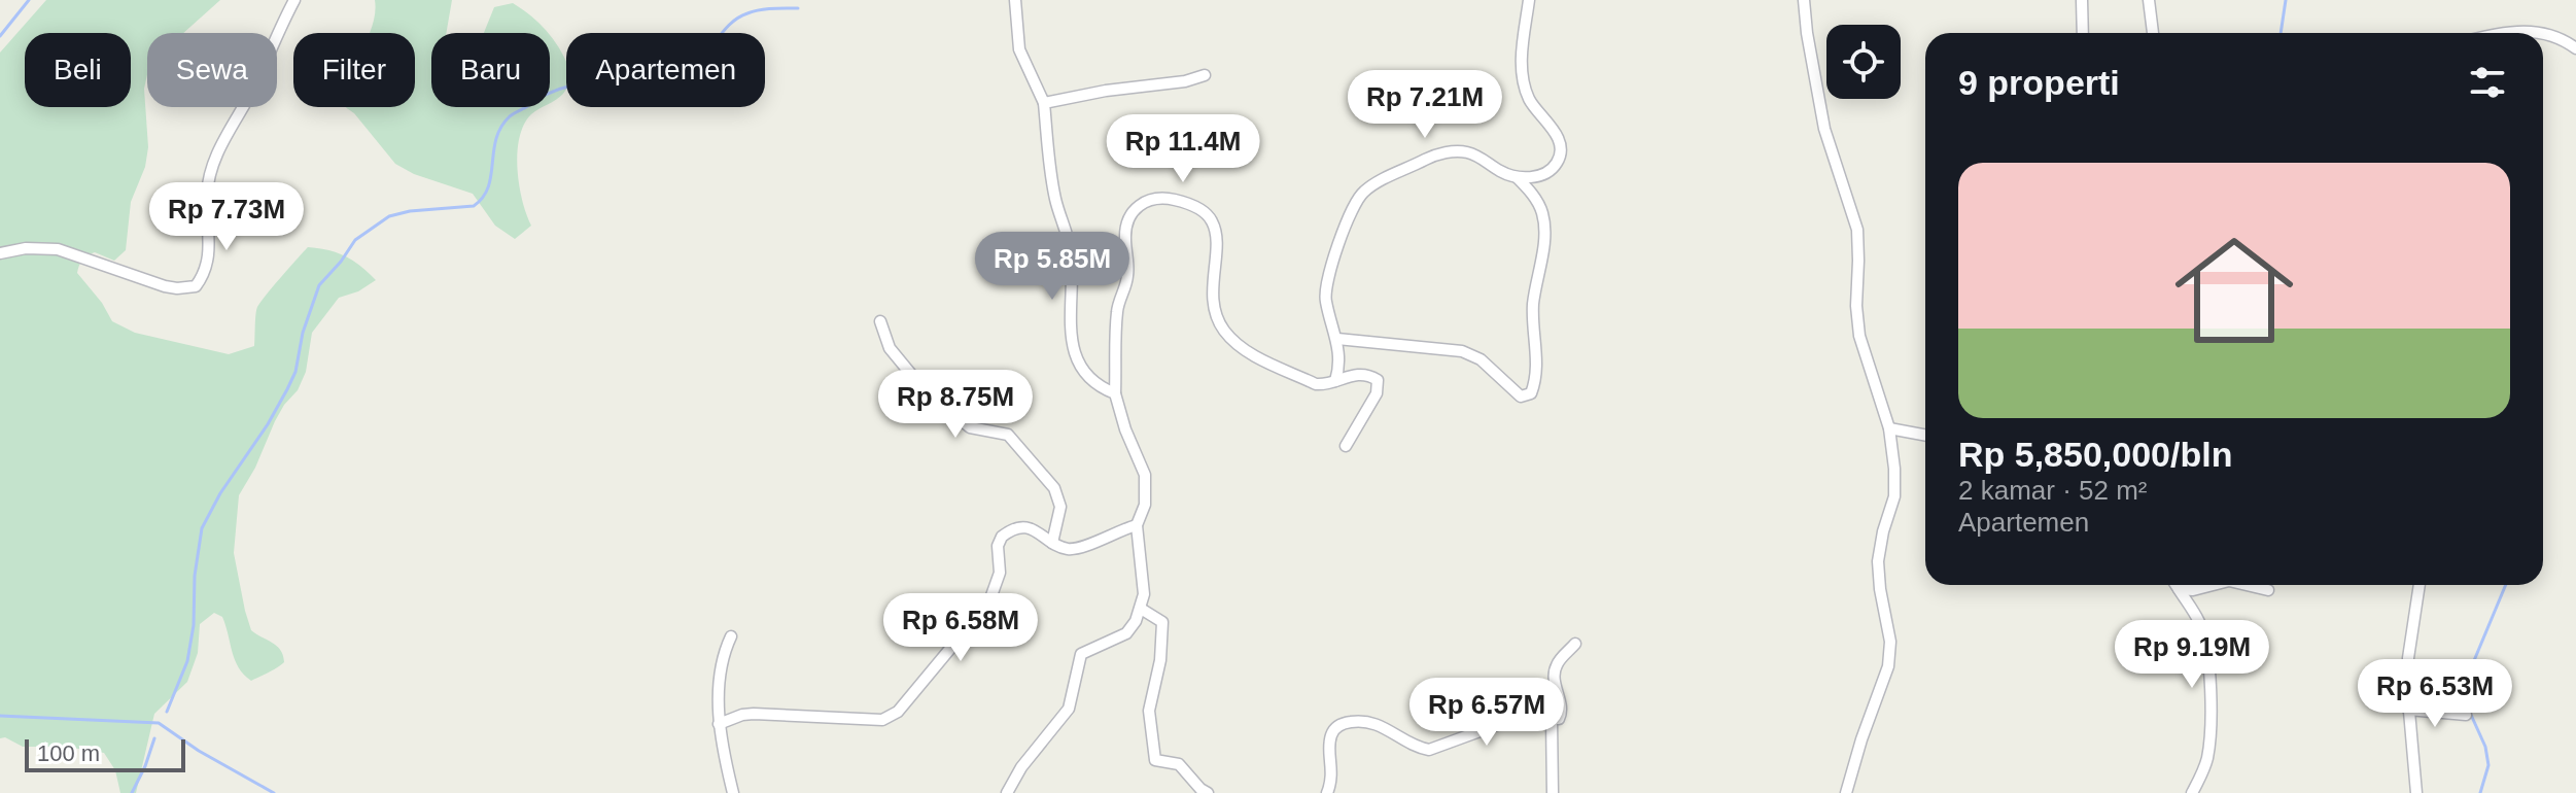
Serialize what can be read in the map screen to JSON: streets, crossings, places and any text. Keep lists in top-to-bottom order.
{
  "scale_bar": "100 m",
  "page": {
    "chip": [
      "Beli",
      "Sewa",
      "Filter",
      "Baru",
      "Apartemen"
    ],
    "heading": "9 properti",
    "price": [
      "Rp 7.21M",
      "Rp 11.4M",
      "Rp 7.73M",
      "Rp 5.85M",
      "Rp 8.75M",
      "Rp 6.58M",
      "Rp 9.19M",
      "Rp 6.53M",
      "Rp 6.57M"
    ],
    "list": [
      {
        "name": "Rp 5,850,000/bln",
        "note": "2 kamar · 52 m² · Apartemen"
      }
    ],
    "scale": "100 m"
  }
}
